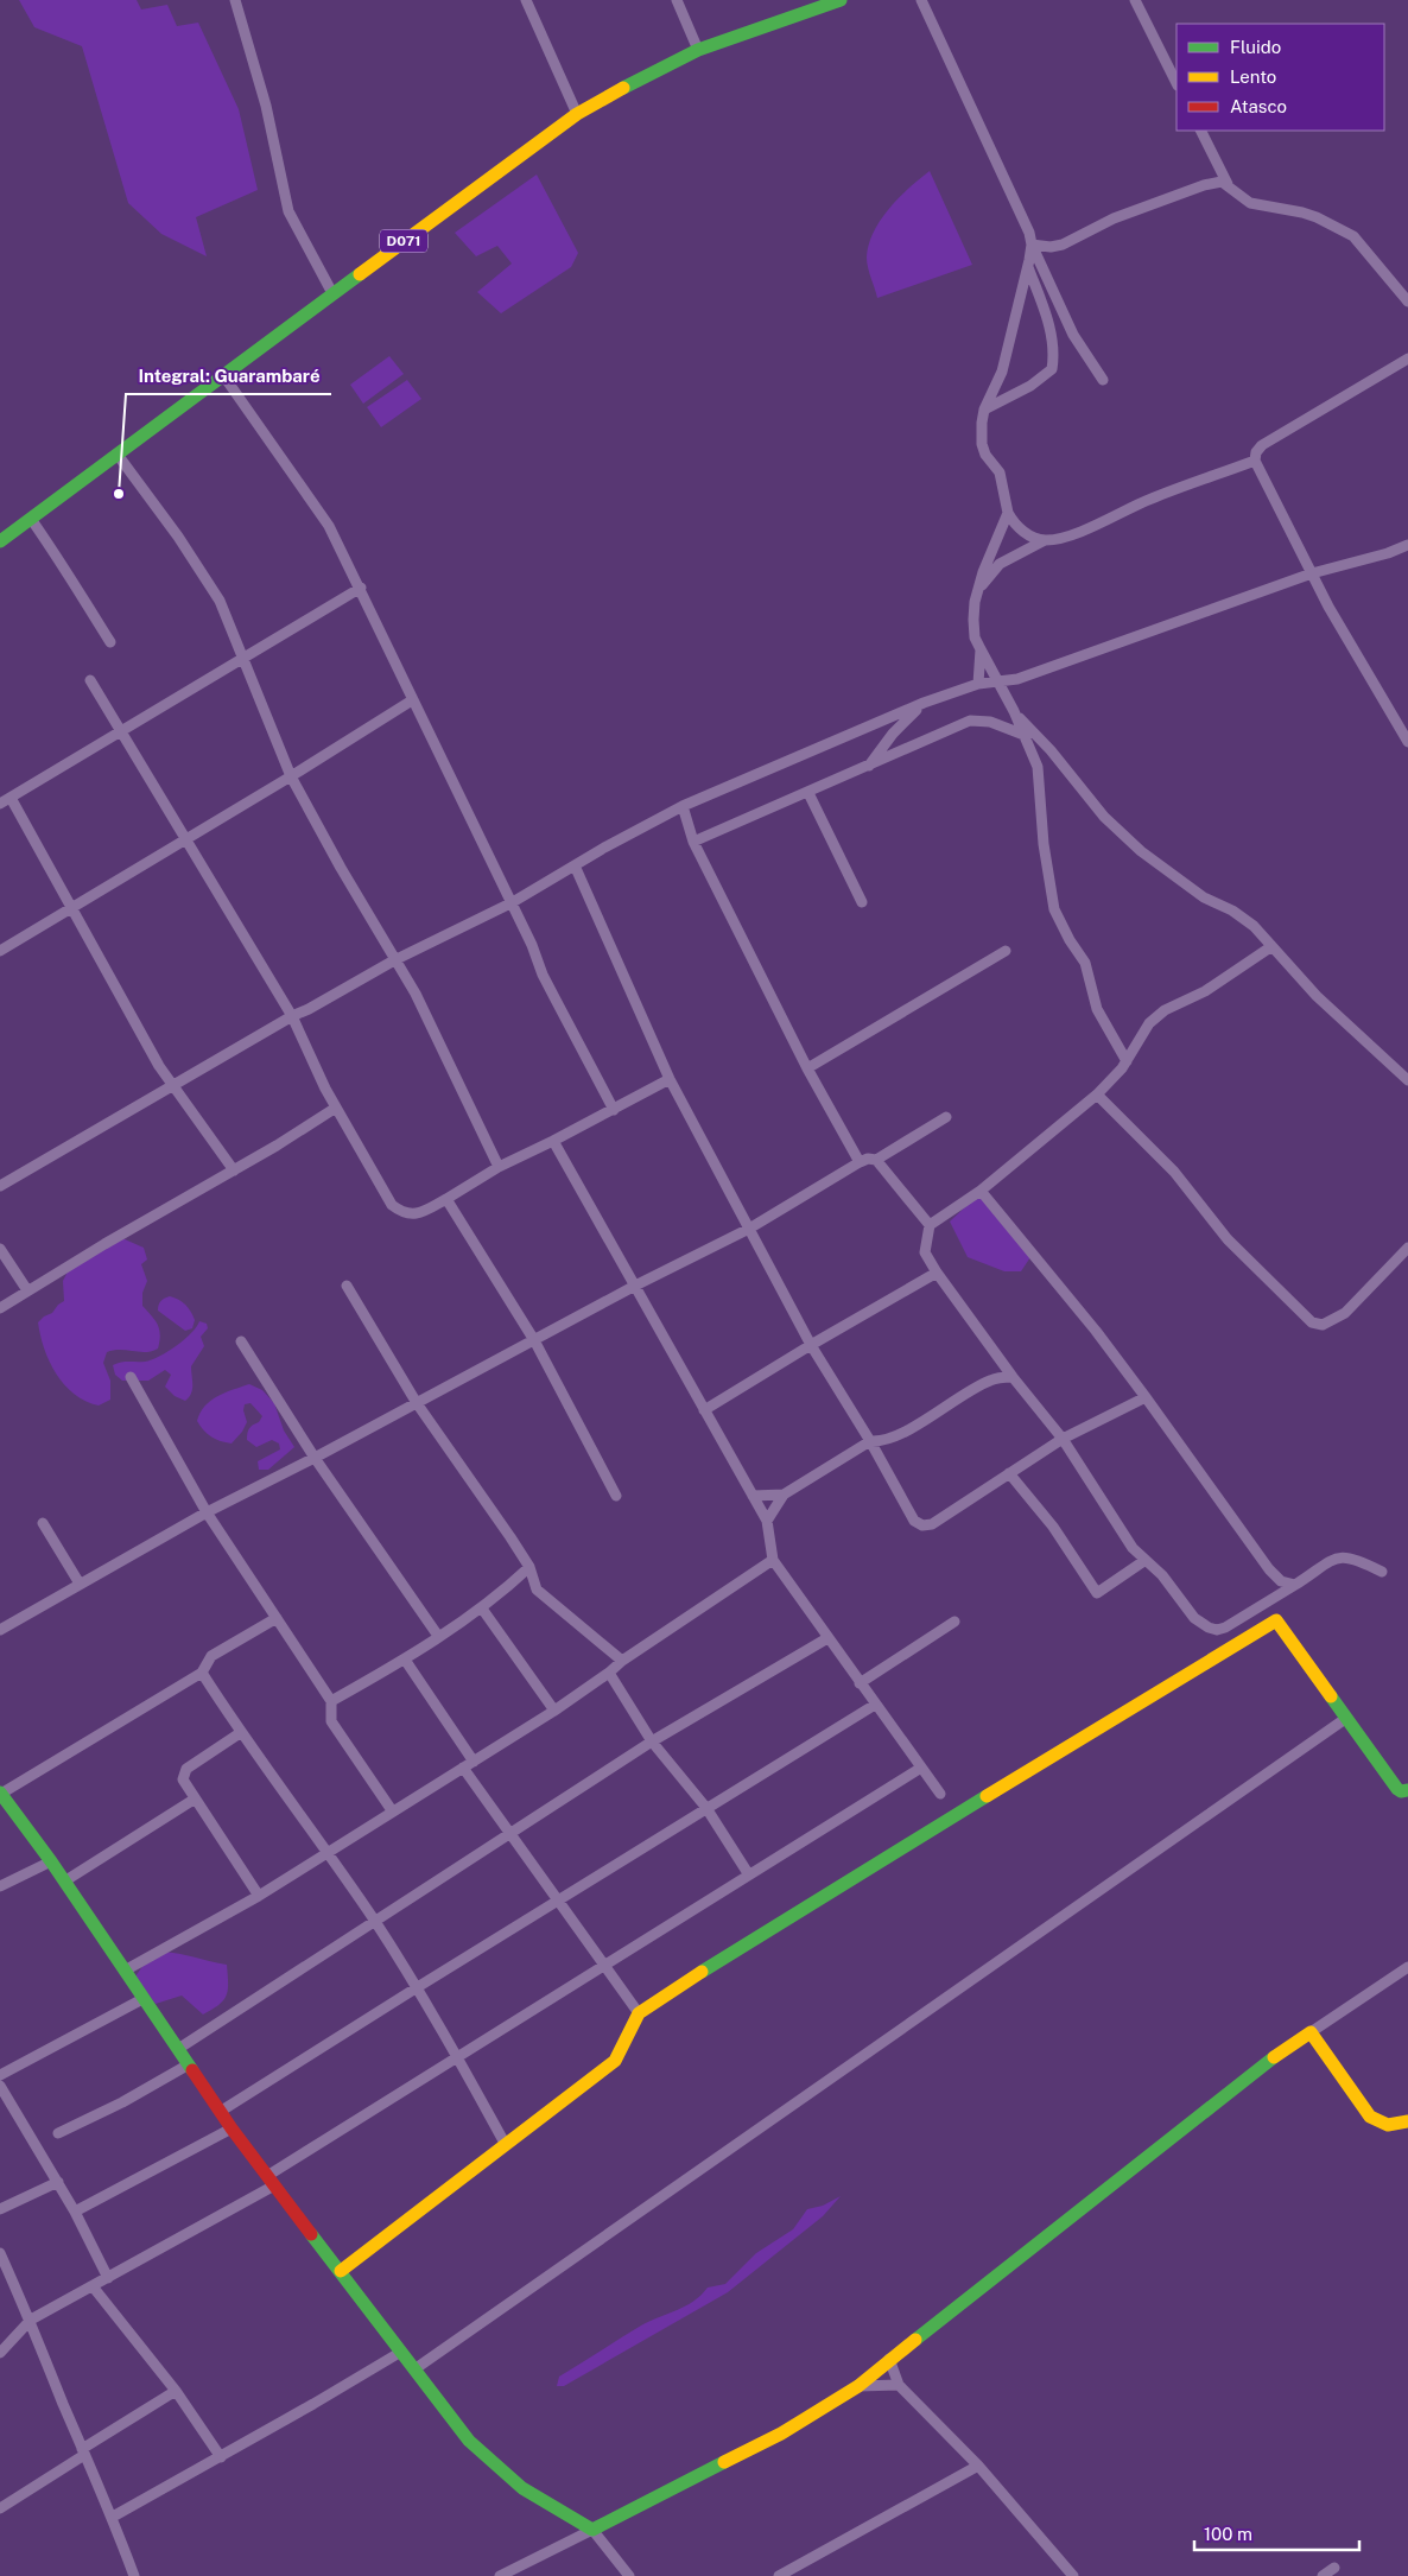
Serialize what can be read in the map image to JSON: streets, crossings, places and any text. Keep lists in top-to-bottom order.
{
  "streets": {
    "street": ["D071"]
  },
  "places": ["Integral: Guarambaré"],
  "legend": ["Fluido", "Lento", "Atasco"],
  "scale_bar": "100 m"
}
